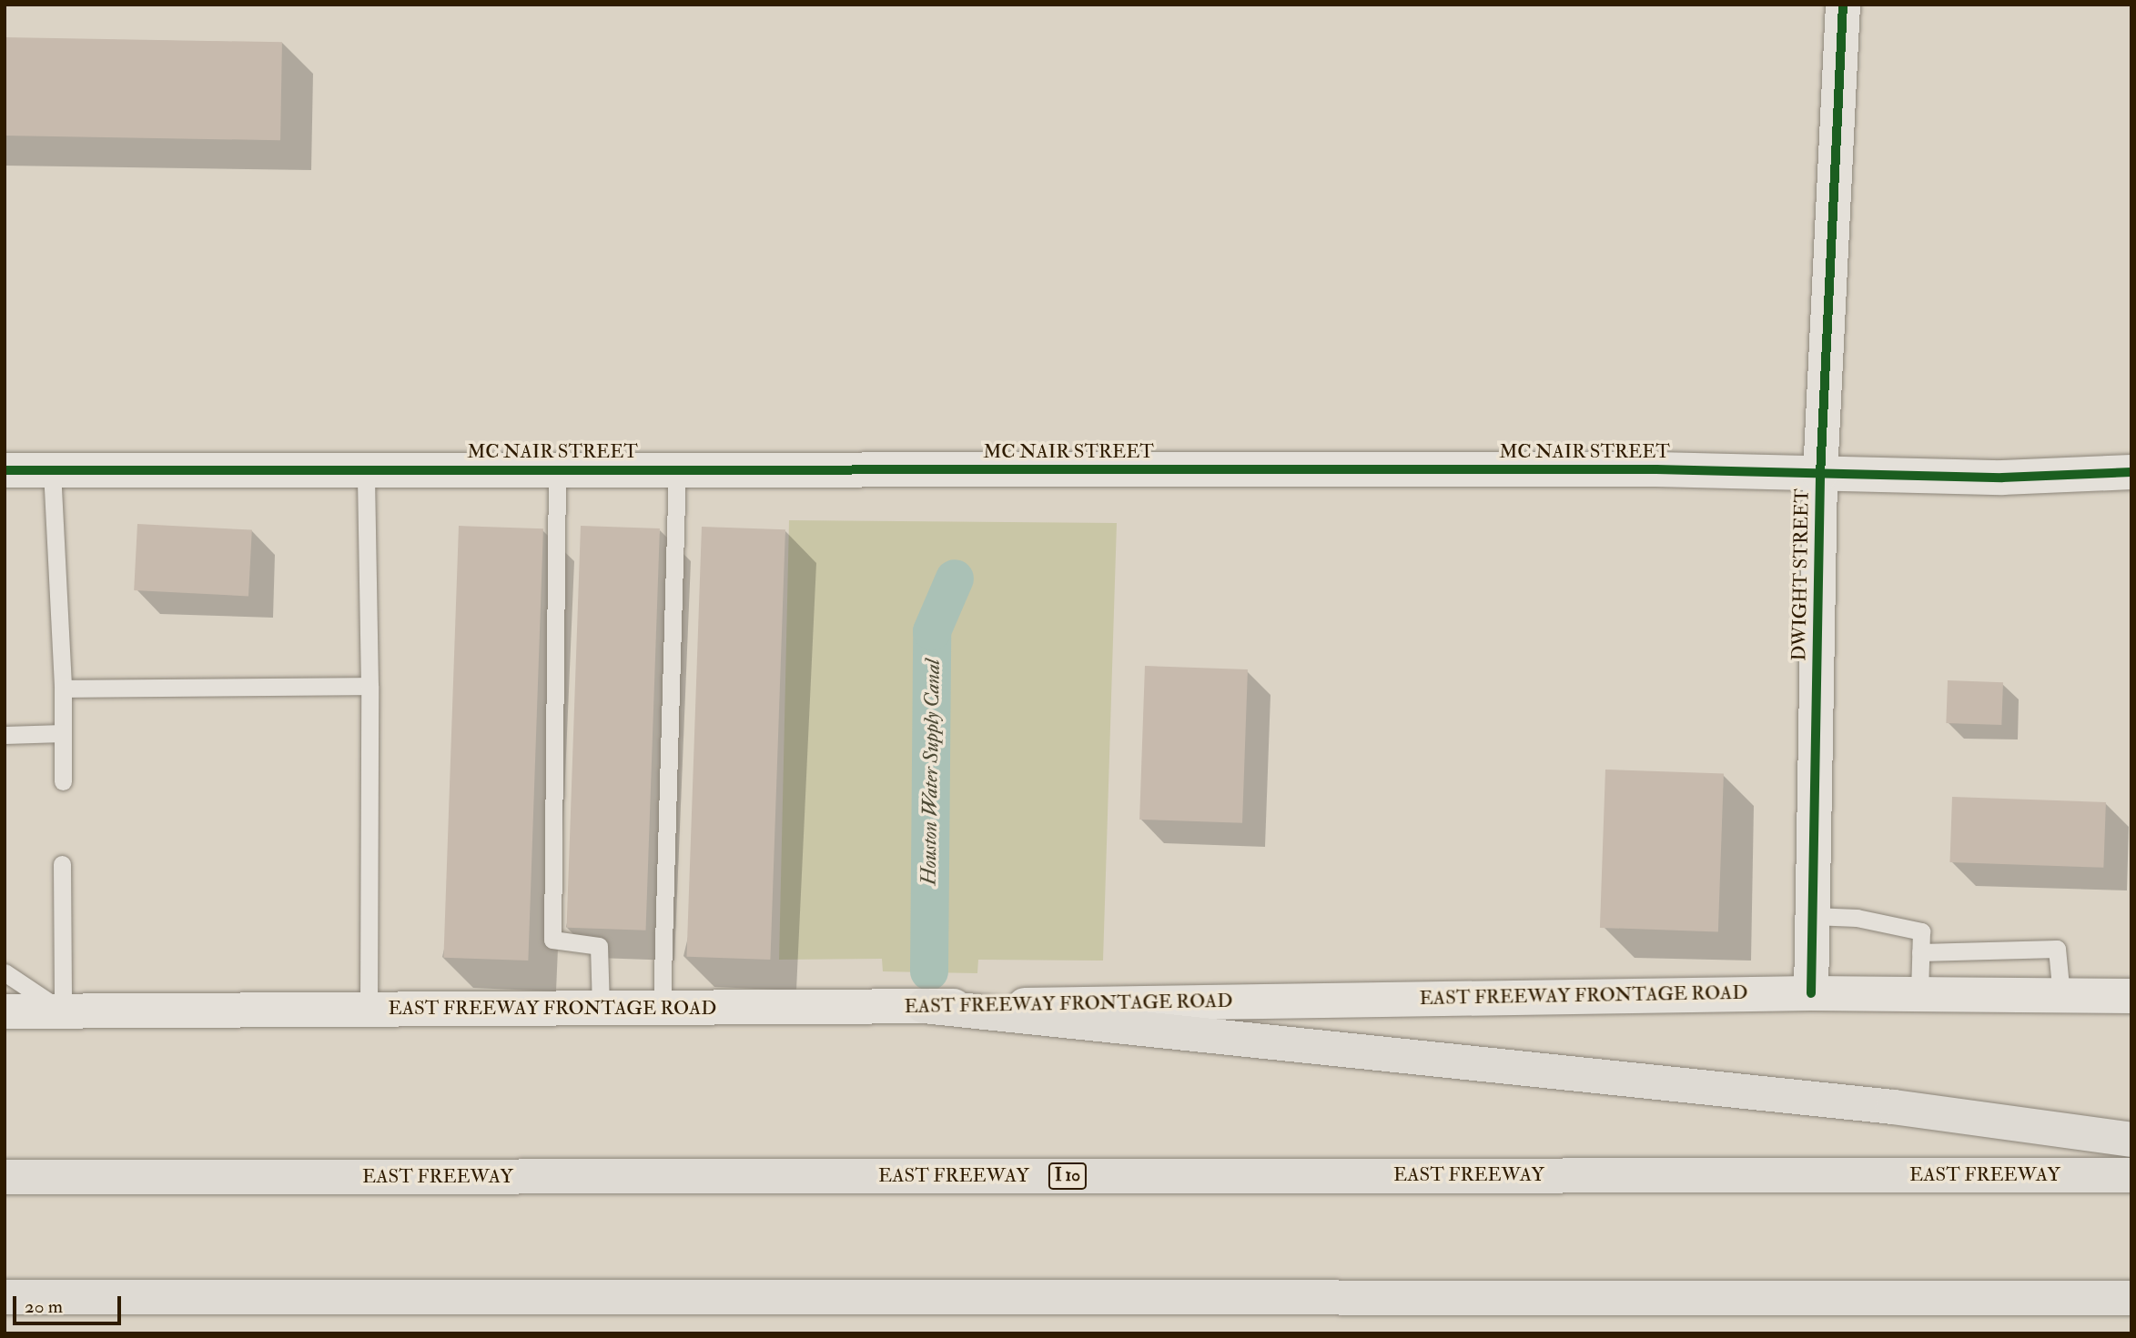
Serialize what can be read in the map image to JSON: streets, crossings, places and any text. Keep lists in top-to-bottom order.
{
  "streets": {
    "highway": ["EAST FREEWAY", "I 10"],
    "street": ["MC NAIR STREET", "DWIGHT STREET", "EAST FREEWAY FRONTAGE ROAD"]
  },
  "crossings": [
    ["MC NAIR STREET", "DWIGHT STREET"],
    ["DWIGHT STREET", "EAST FREEWAY FRONTAGE ROAD"]
  ],
  "water": ["Houston Water Supply Canal"],
  "scale_bar": "20 m"
}
